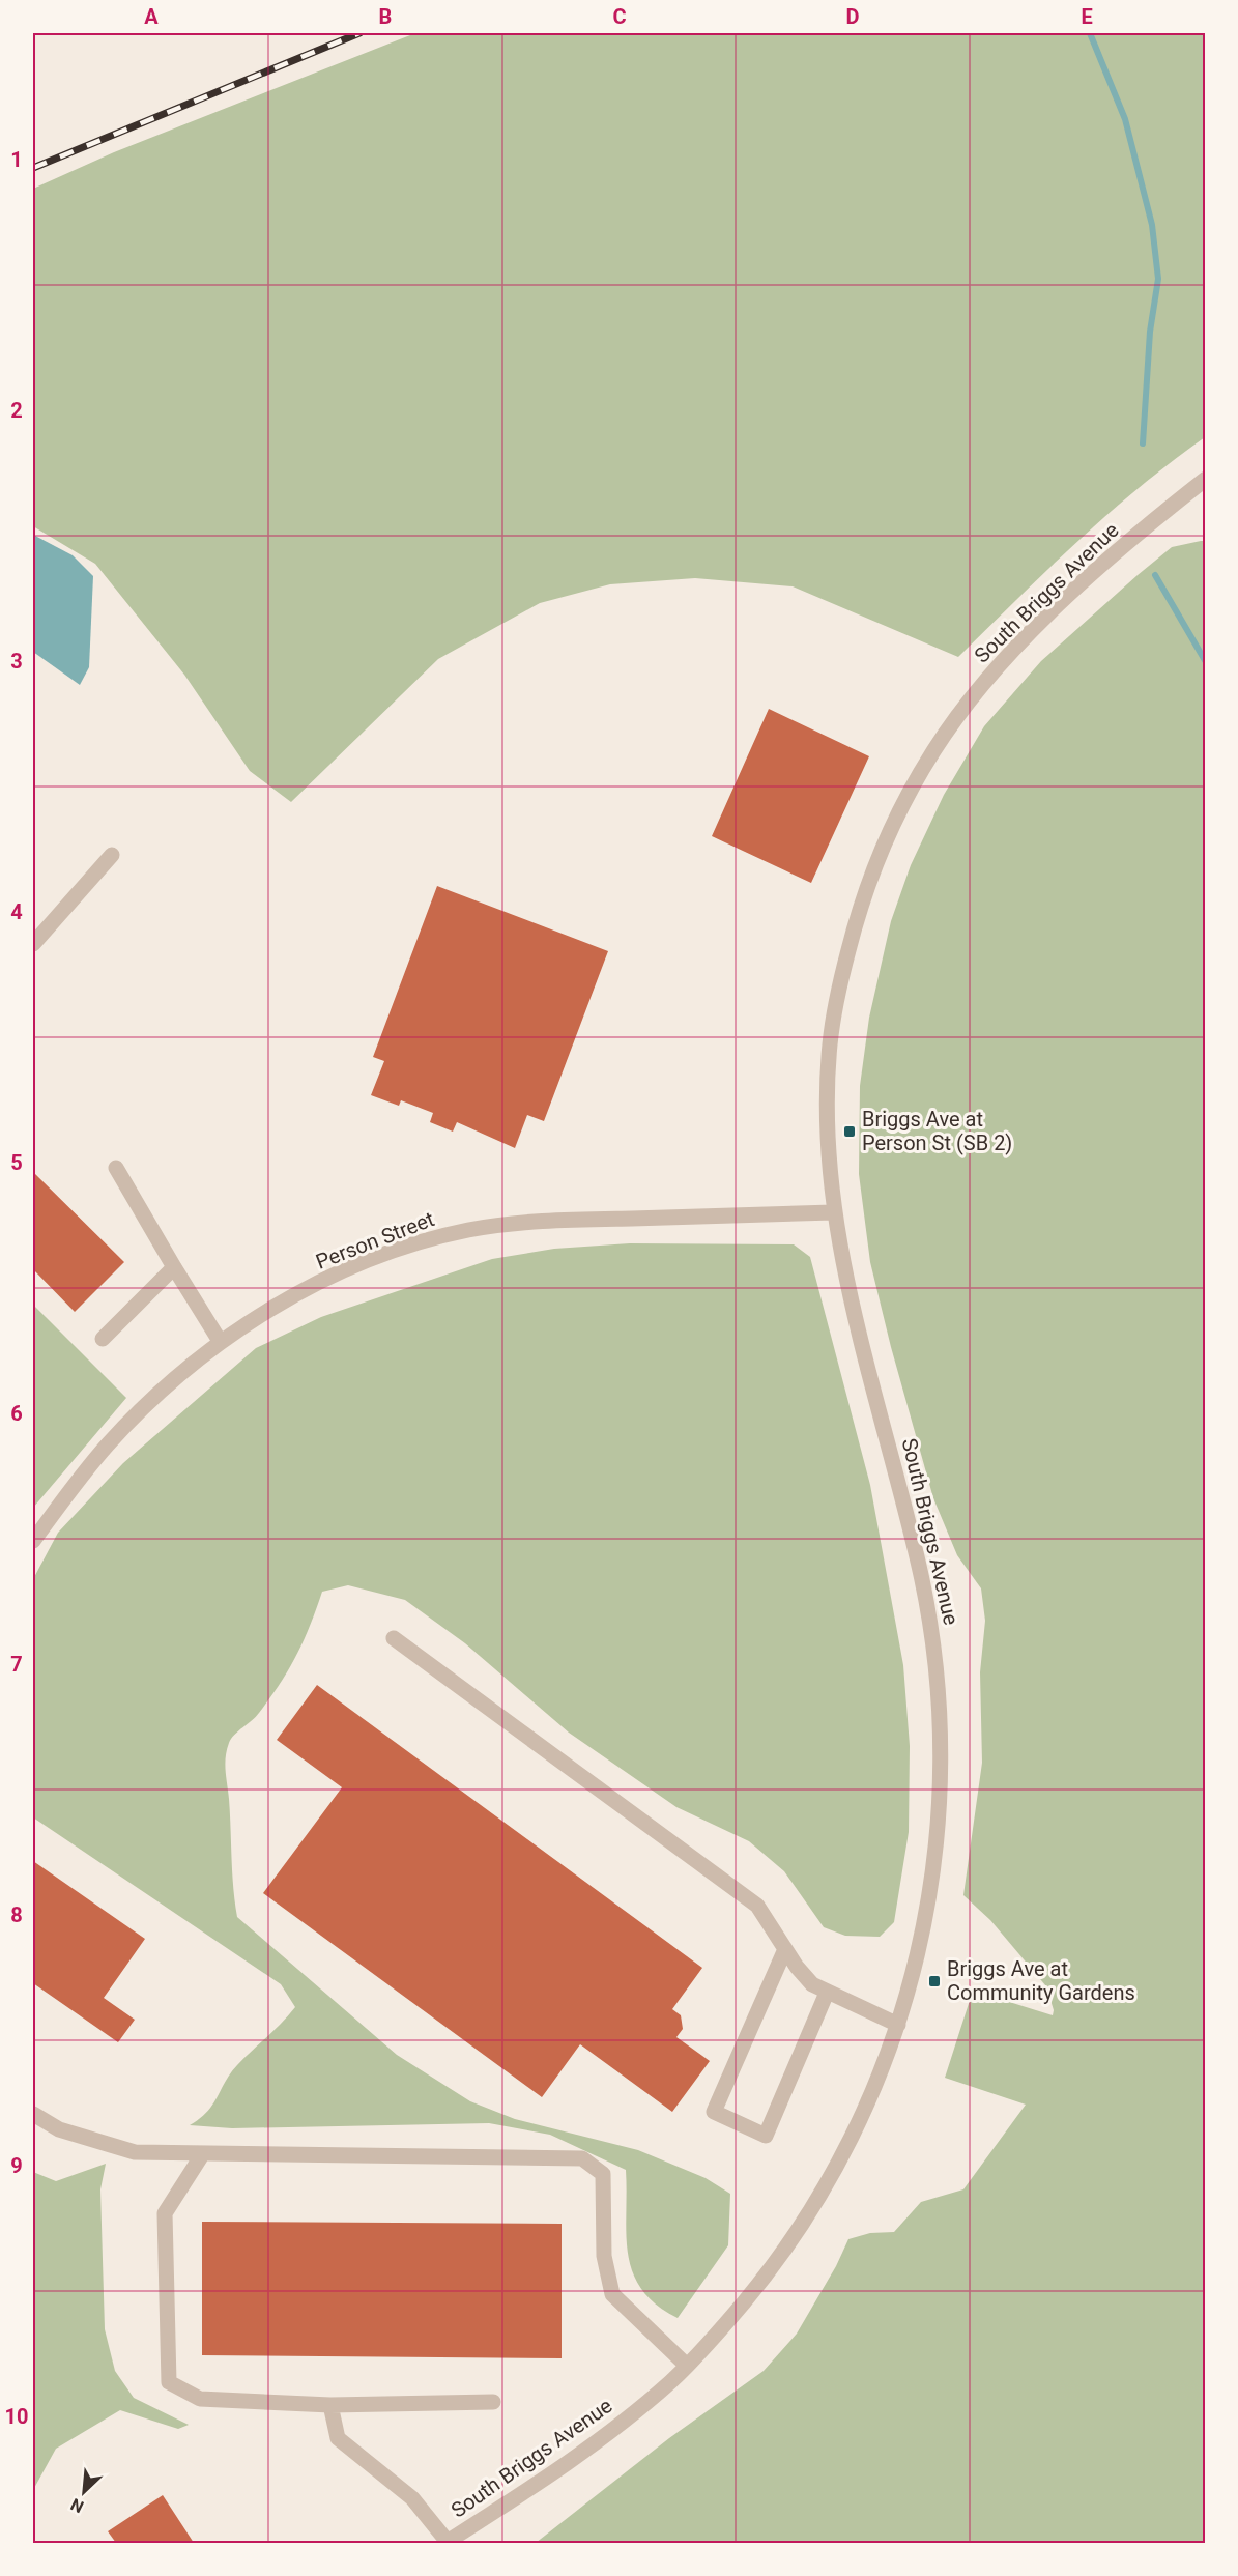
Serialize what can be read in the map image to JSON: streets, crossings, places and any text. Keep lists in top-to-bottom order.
{
  "streets": {
    "street": ["South Briggs Avenue", "Person Street"]
  },
  "crossings": [
    ["South Briggs Avenue", "Person Street"]
  ],
  "places": {
    "transit": ["Briggs Ave at Person St (SB 2)", "Briggs Ave at Community Gardens"]
  },
  "north": "bottom left",
  "grid": {
    "columns": [
      "A",
      "B",
      "C",
      "D",
      "E"
    ],
    "rows": [
      "1",
      "2",
      "3",
      "4",
      "5",
      "6",
      "7",
      "8",
      "9",
      "10"
    ]
  }
}
